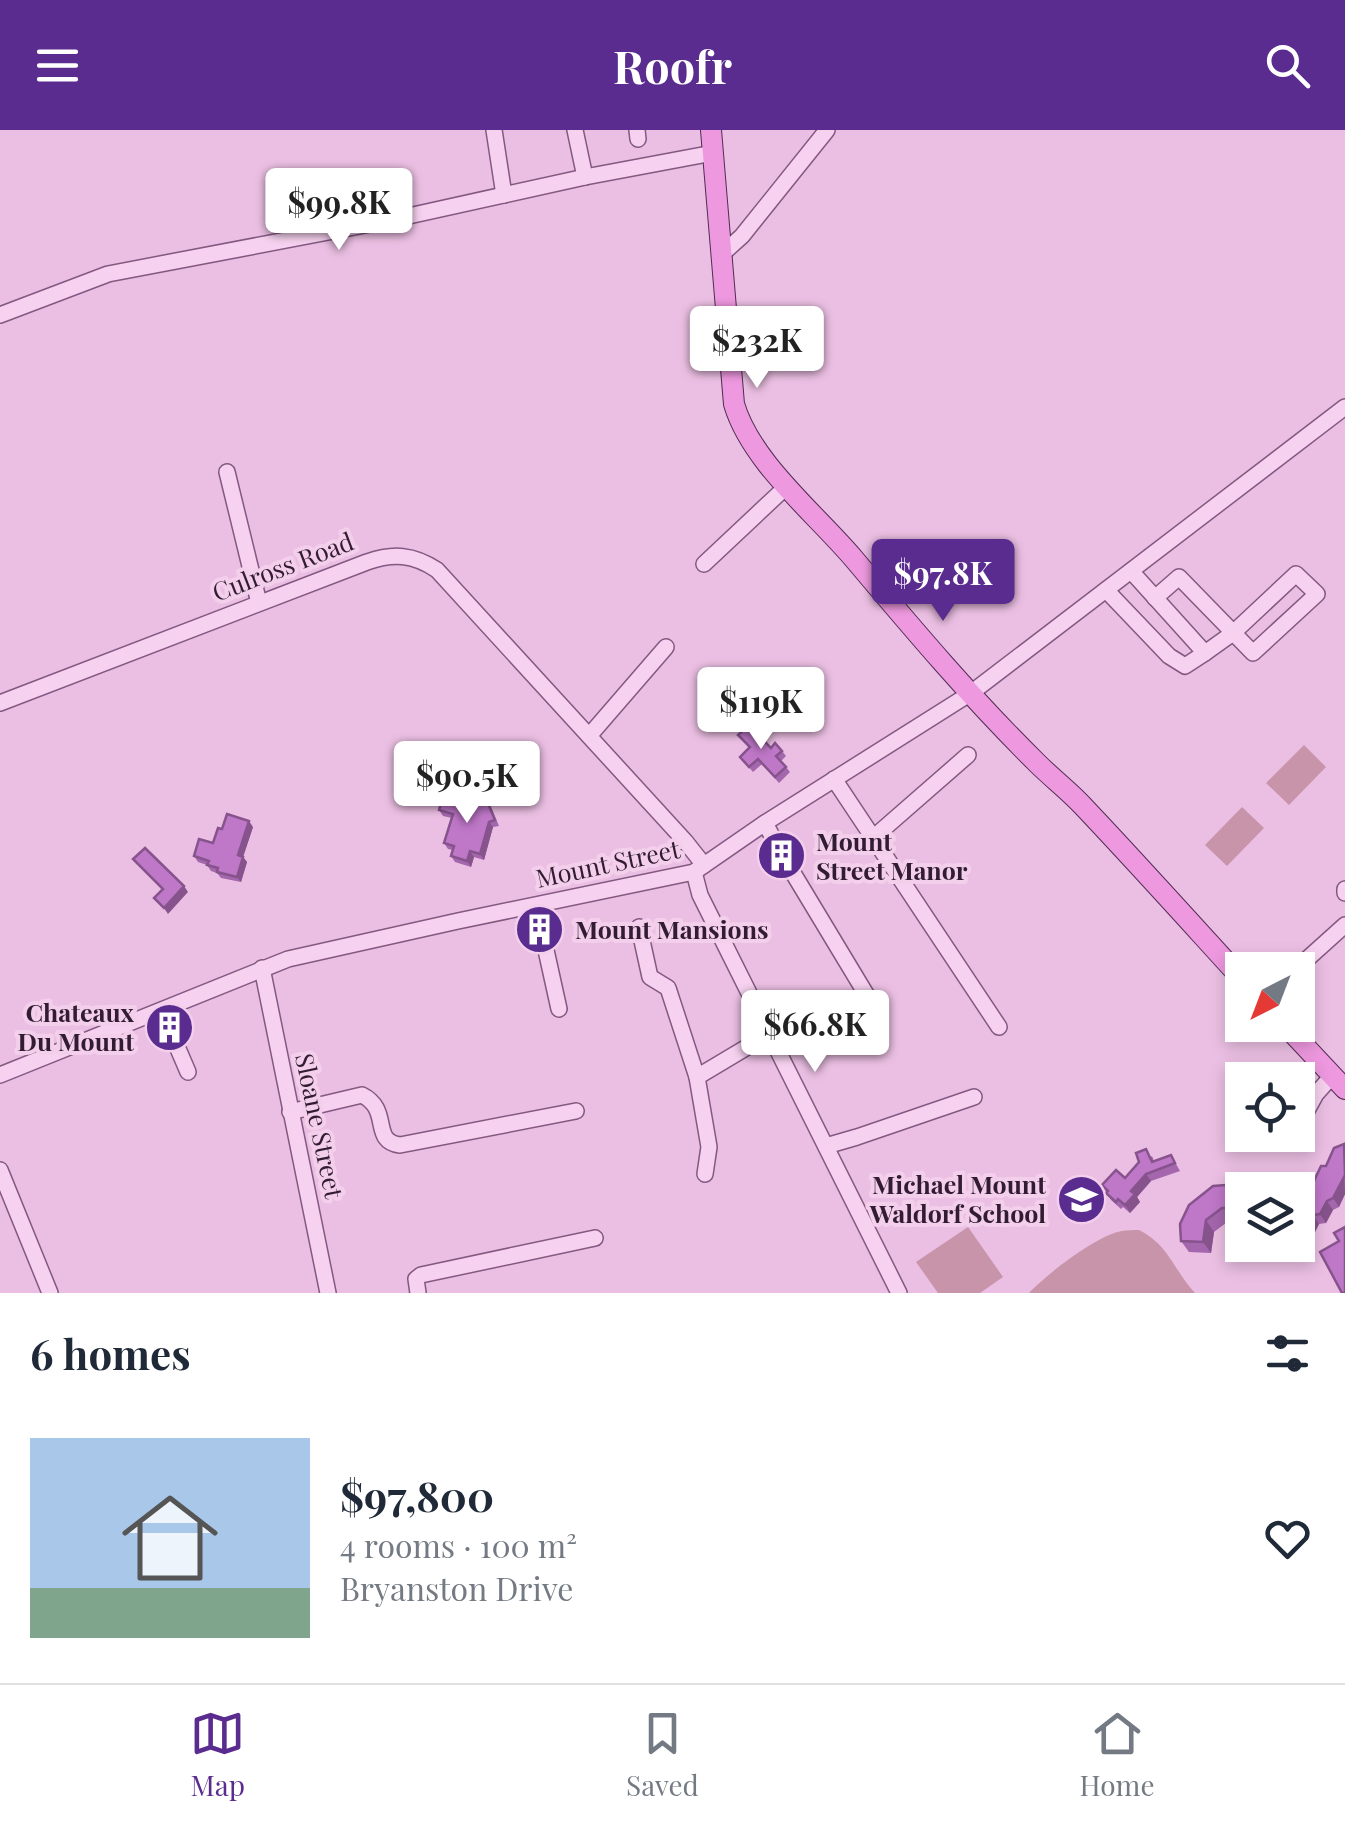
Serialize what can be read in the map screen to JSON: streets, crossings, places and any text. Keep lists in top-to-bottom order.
{
  "streets": {
    "street": ["Culross Road", "Mount Street", "Sloane Street"]
  },
  "crossings": [
    ["Culross Road", "Mount Street"],
    ["Mount Street", "Sloane Street"]
  ],
  "places": {
    "building": ["Mount Street Manor", "Mount Mansions", "Chateaux Du Mount"],
    "school or university": ["Michael Mount Waldorf School"]
  },
  "north": "bottom left",
  "page": {
    "header": "Roofr",
    "price": [
      "$99.8K",
      "$232K",
      "$97.8K",
      "$119K",
      "$90.5K",
      "$66.8K"
    ],
    "heading": "6 homes",
    "list": [
      {
        "name": "$97,800",
        "note": "4 rooms · 100 m² · Bryanston Drive"
      }
    ],
    "tabs": ["Map", "Saved", "Home"]
  }
}
